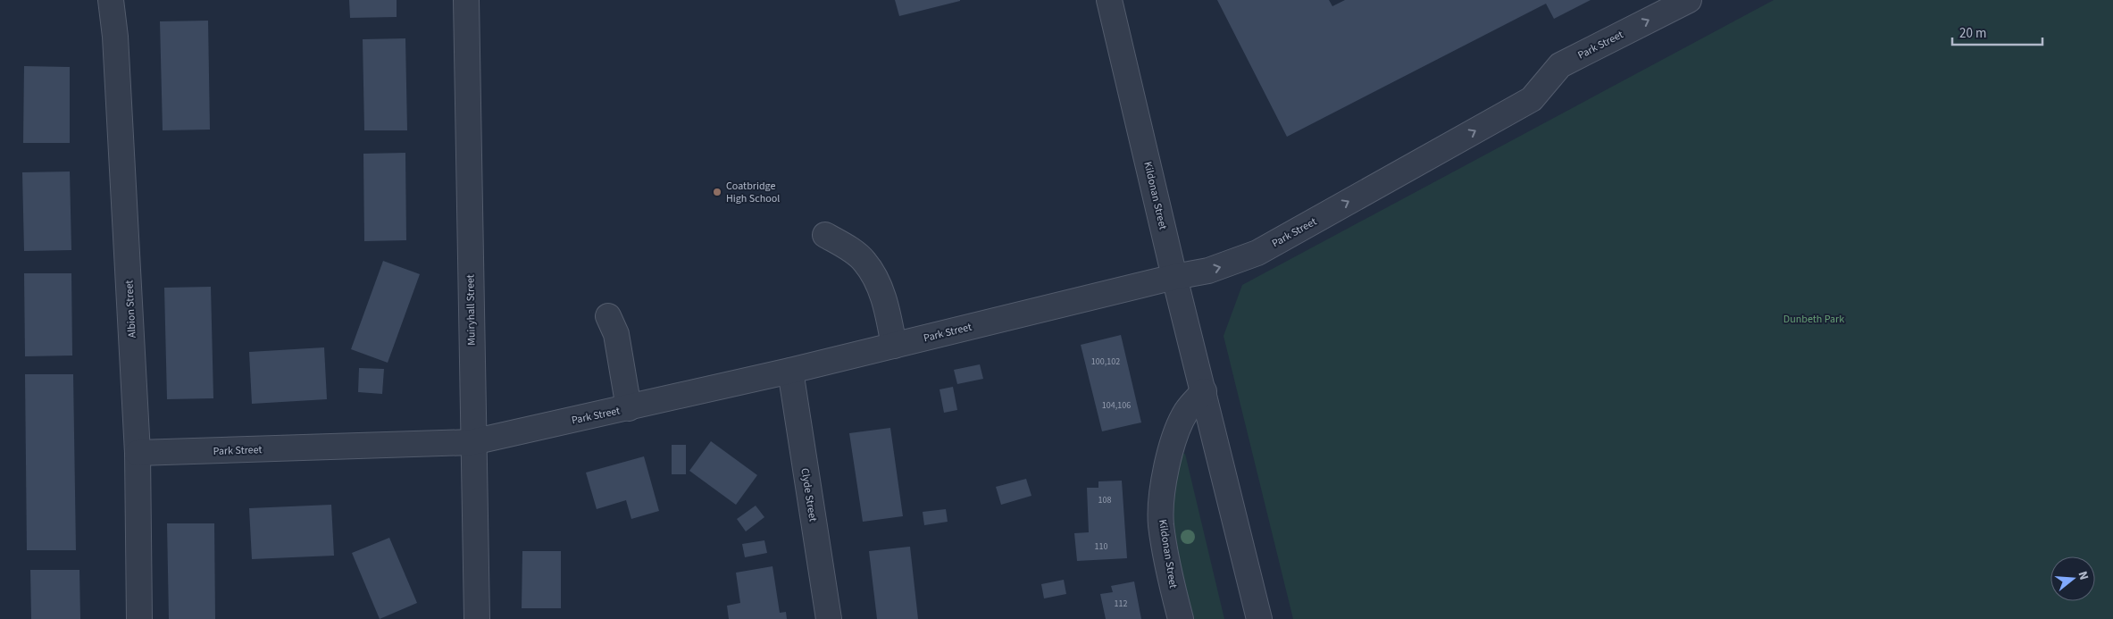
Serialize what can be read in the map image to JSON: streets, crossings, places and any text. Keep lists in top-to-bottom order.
{
  "streets": {
    "street": [
      "Park Street",
      "Kildonan Street",
      "Albion Street",
      "Muiryhall Street",
      "Clyde Street"
    ]
  },
  "crossings": [
    ["Park Street", "Kildonan Street"],
    ["Park Street", "Albion Street"],
    ["Park Street", "Muiryhall Street"],
    ["Park Street", "Clyde Street"]
  ],
  "one_way": ["Park Street"],
  "parks": ["Dunbeth Park"],
  "places": ["Coatbridge High School"],
  "house_numbers": [
    "100,102",
    "104,106",
    "108",
    "110",
    "112"
  ],
  "scale_bar": "20 m",
  "north": "right"
}
